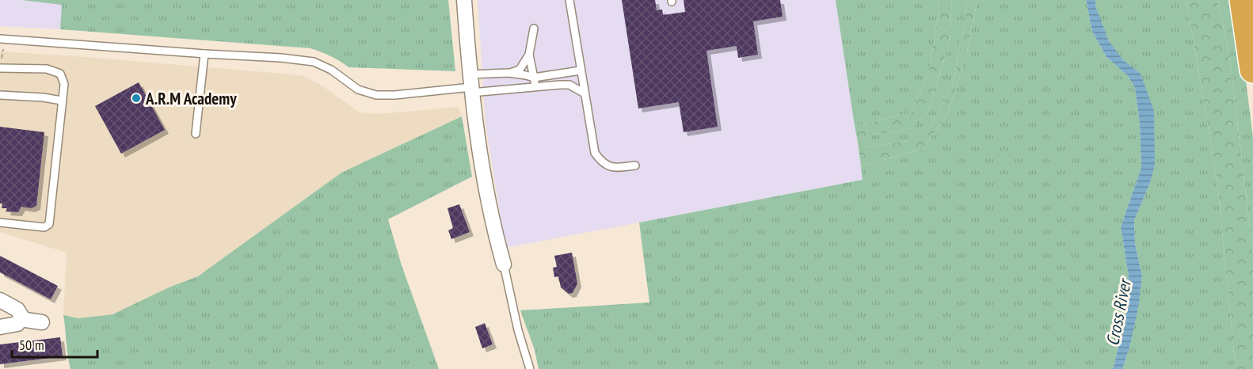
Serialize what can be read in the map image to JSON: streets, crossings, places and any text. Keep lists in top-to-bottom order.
{
  "water": ["Cross River"],
  "places": ["A.R.M Academy"],
  "scale_bar": "50 m"
}
